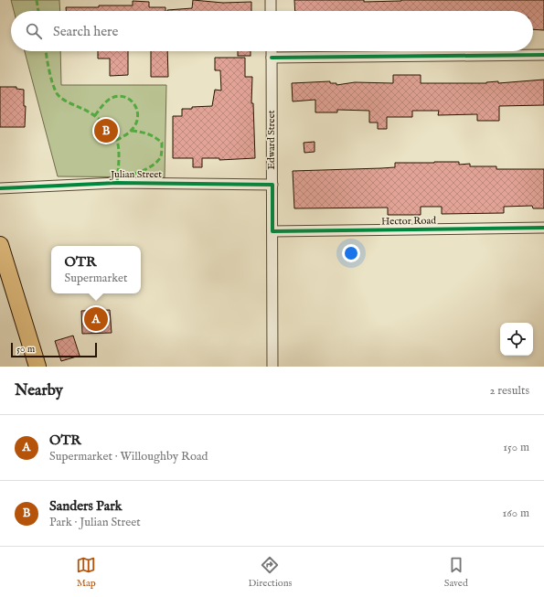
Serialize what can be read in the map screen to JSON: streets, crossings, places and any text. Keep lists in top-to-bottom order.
{
  "streets": {
    "street": ["Edward Street", "Julian Street", "Hector Road"]
  },
  "crossings": [
    ["Edward Street", "Julian Street"],
    ["Edward Street", "Hector Road"]
  ],
  "scale_bar": "50 m",
  "page": {
    "search": "Search here",
    "pins": ["B", "A"],
    "popup": ["OTR", "Supermarket"],
    "scale": "50 m",
    "heading": ["Nearby", "2 results"],
    "list": [
      {
        "mark": "A",
        "name": "OTR",
        "note": "Supermarket · Willoughby Road",
        "value": "150 m"
      },
      {
        "mark": "B",
        "name": "Sanders Park",
        "note": "Park · Julian Street",
        "value": "160 m"
      }
    ],
    "nav": ["Map", "Directions", "Saved"]
  }
}
